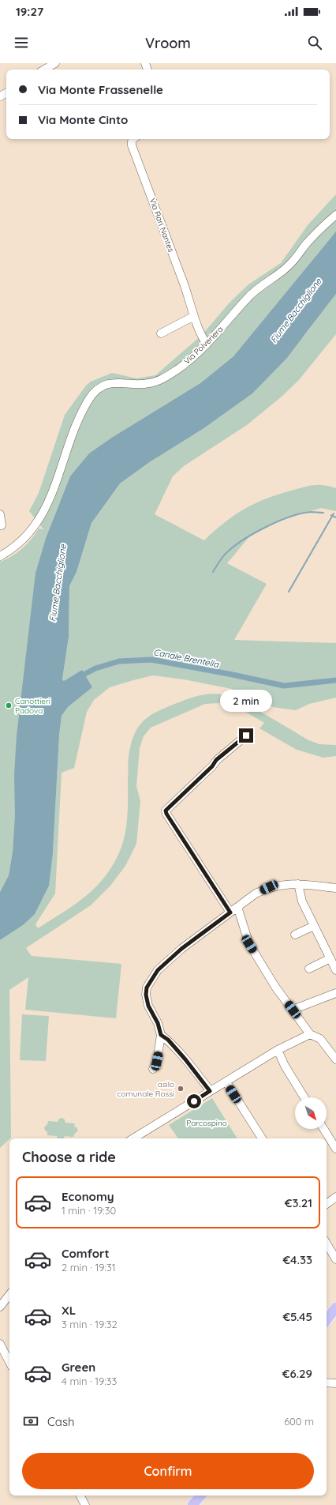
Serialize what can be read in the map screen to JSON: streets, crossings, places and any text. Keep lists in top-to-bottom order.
{
  "streets": {
    "street": ["Via Rari Nantes", "Via Polveriera"]
  },
  "crossings": [
    ["Via Rari Nantes", "Via Polveriera"]
  ],
  "water": ["Fiume Bacchiglione", "Canale Brentella"],
  "parks": ["Parcospino"],
  "places": ["Canottieri Padova", "asilo comunale Rossi"],
  "north": "bottom right",
  "page": {
    "status": "19:27",
    "header": "Vroom",
    "banner": ["Via Monte Frassenelle", "Via Monte Cinto"],
    "bubble": "2 min",
    "heading": "Choose a ride",
    "list": [
      {
        "name": "Economy",
        "note": "1 min · 19:30",
        "value": "€3.21"
      },
      {
        "name": "Comfort",
        "note": "2 min · 19:31",
        "value": "€4.33"
      },
      {
        "name": "XL",
        "note": "3 min · 19:32",
        "value": "€5.45"
      },
      {
        "name": "Green",
        "note": "4 min · 19:33",
        "value": "€6.29"
      }
    ],
    "pay": ["Cash", "600 m"],
    "buttons": "Confirm"
  }
}
